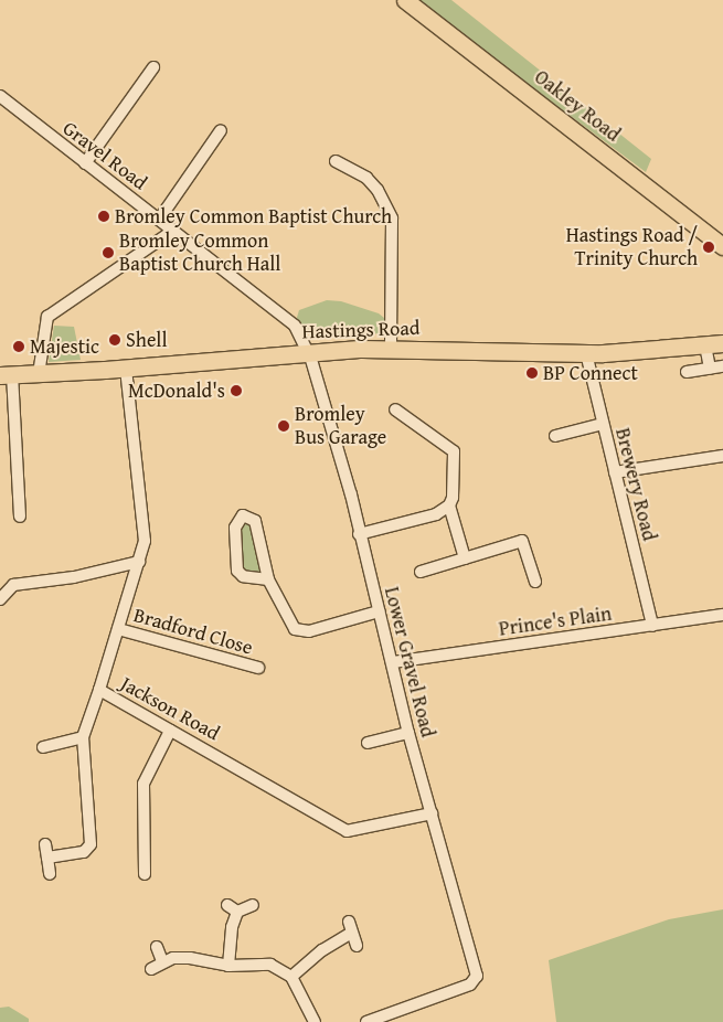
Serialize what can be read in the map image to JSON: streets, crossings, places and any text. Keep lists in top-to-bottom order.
{
  "streets": {
    "main road": ["Oakley Road", "Hastings Road"],
    "street": [
      "Gravel Road",
      "Brewery Road",
      "Prince's Plain",
      "Bradford Close",
      "Lower Gravel Road",
      "Jackson Road"
    ]
  },
  "crossings": [
    ["Gravel Road", "Hastings Road"],
    ["Gravel Road", "Lower Gravel Road"],
    ["Hastings Road", "Brewery Road"],
    ["Hastings Road", "Lower Gravel Road"],
    ["Hastings Road", "Jackson Road"],
    ["Brewery Road", "Prince's Plain"],
    ["Prince's Plain", "Lower Gravel Road"],
    ["Bradford Close", "Jackson Road"],
    ["Lower Gravel Road", "Jackson Road"]
  ],
  "places": [
    "Bromley Common Baptist Church",
    "Hastings Road / Trinity Church",
    "Bromley Common Baptist Church Hall",
    "Shell",
    "Majestic",
    "BP Connect",
    "McDonald's",
    "Bromley Bus Garage"
  ]
}
